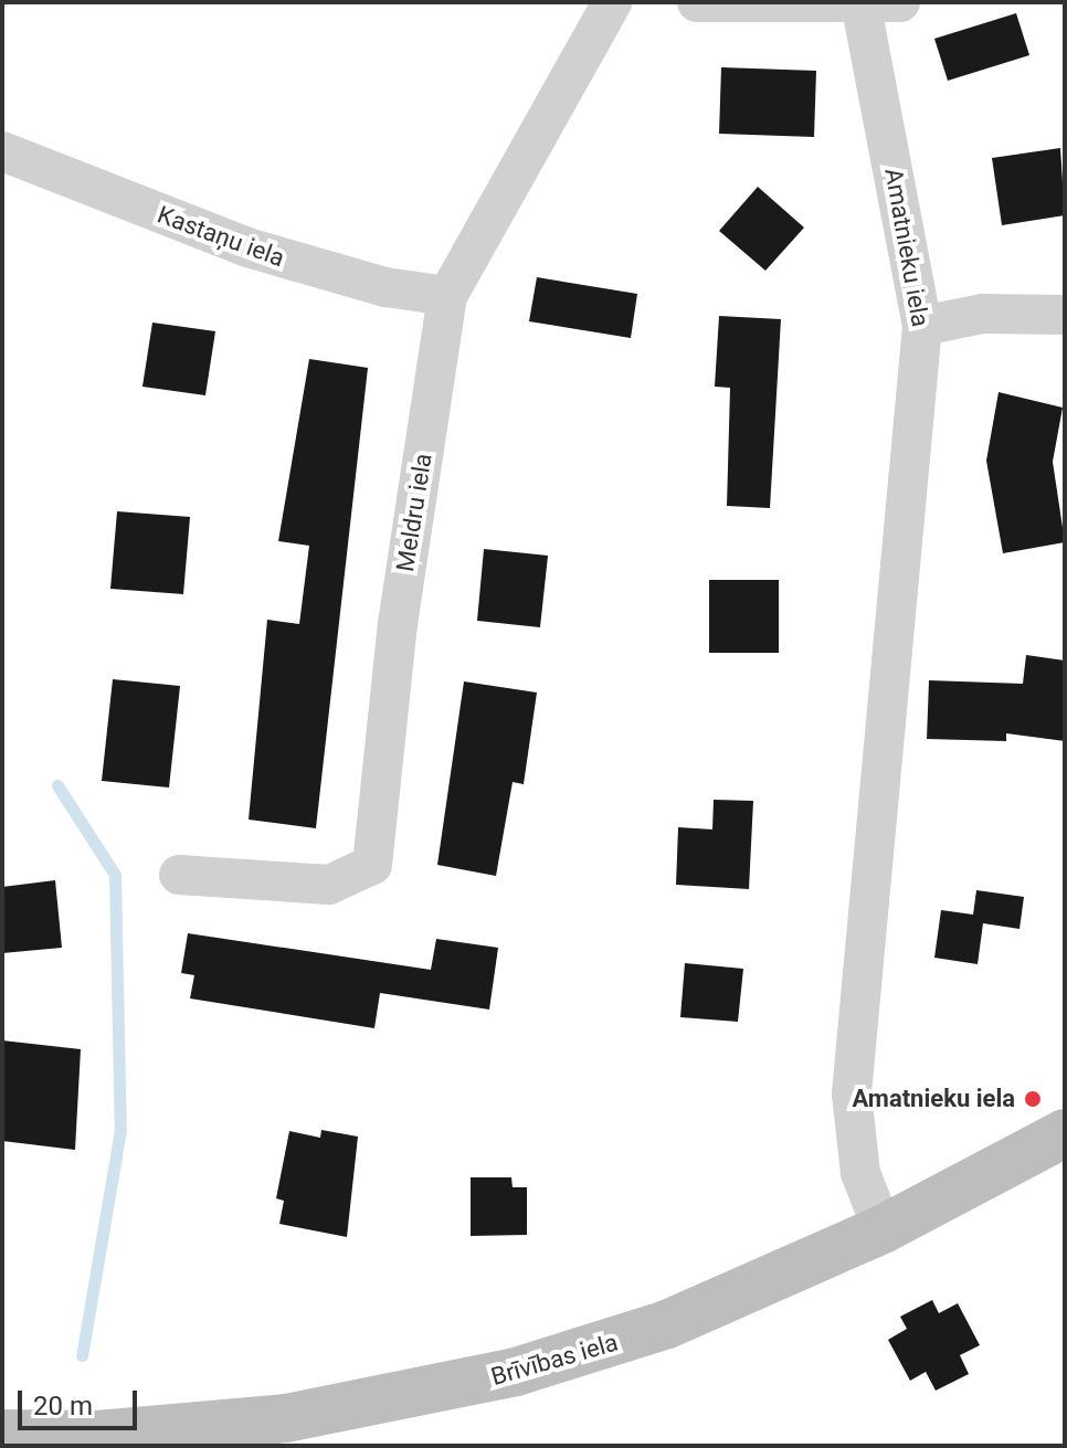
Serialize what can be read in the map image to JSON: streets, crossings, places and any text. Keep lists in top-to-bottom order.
{
  "streets": {
    "main road": ["Brīvības iela"],
    "street": ["Kastaņu iela", "Amatnieku iela", "Meldru iela"]
  },
  "crossings": [
    ["Kastaņu iela", "Meldru iela"],
    ["Amatnieku iela", "Brīvības iela"]
  ],
  "places": ["Amatnieku iela"],
  "scale_bar": "20 m"
}
